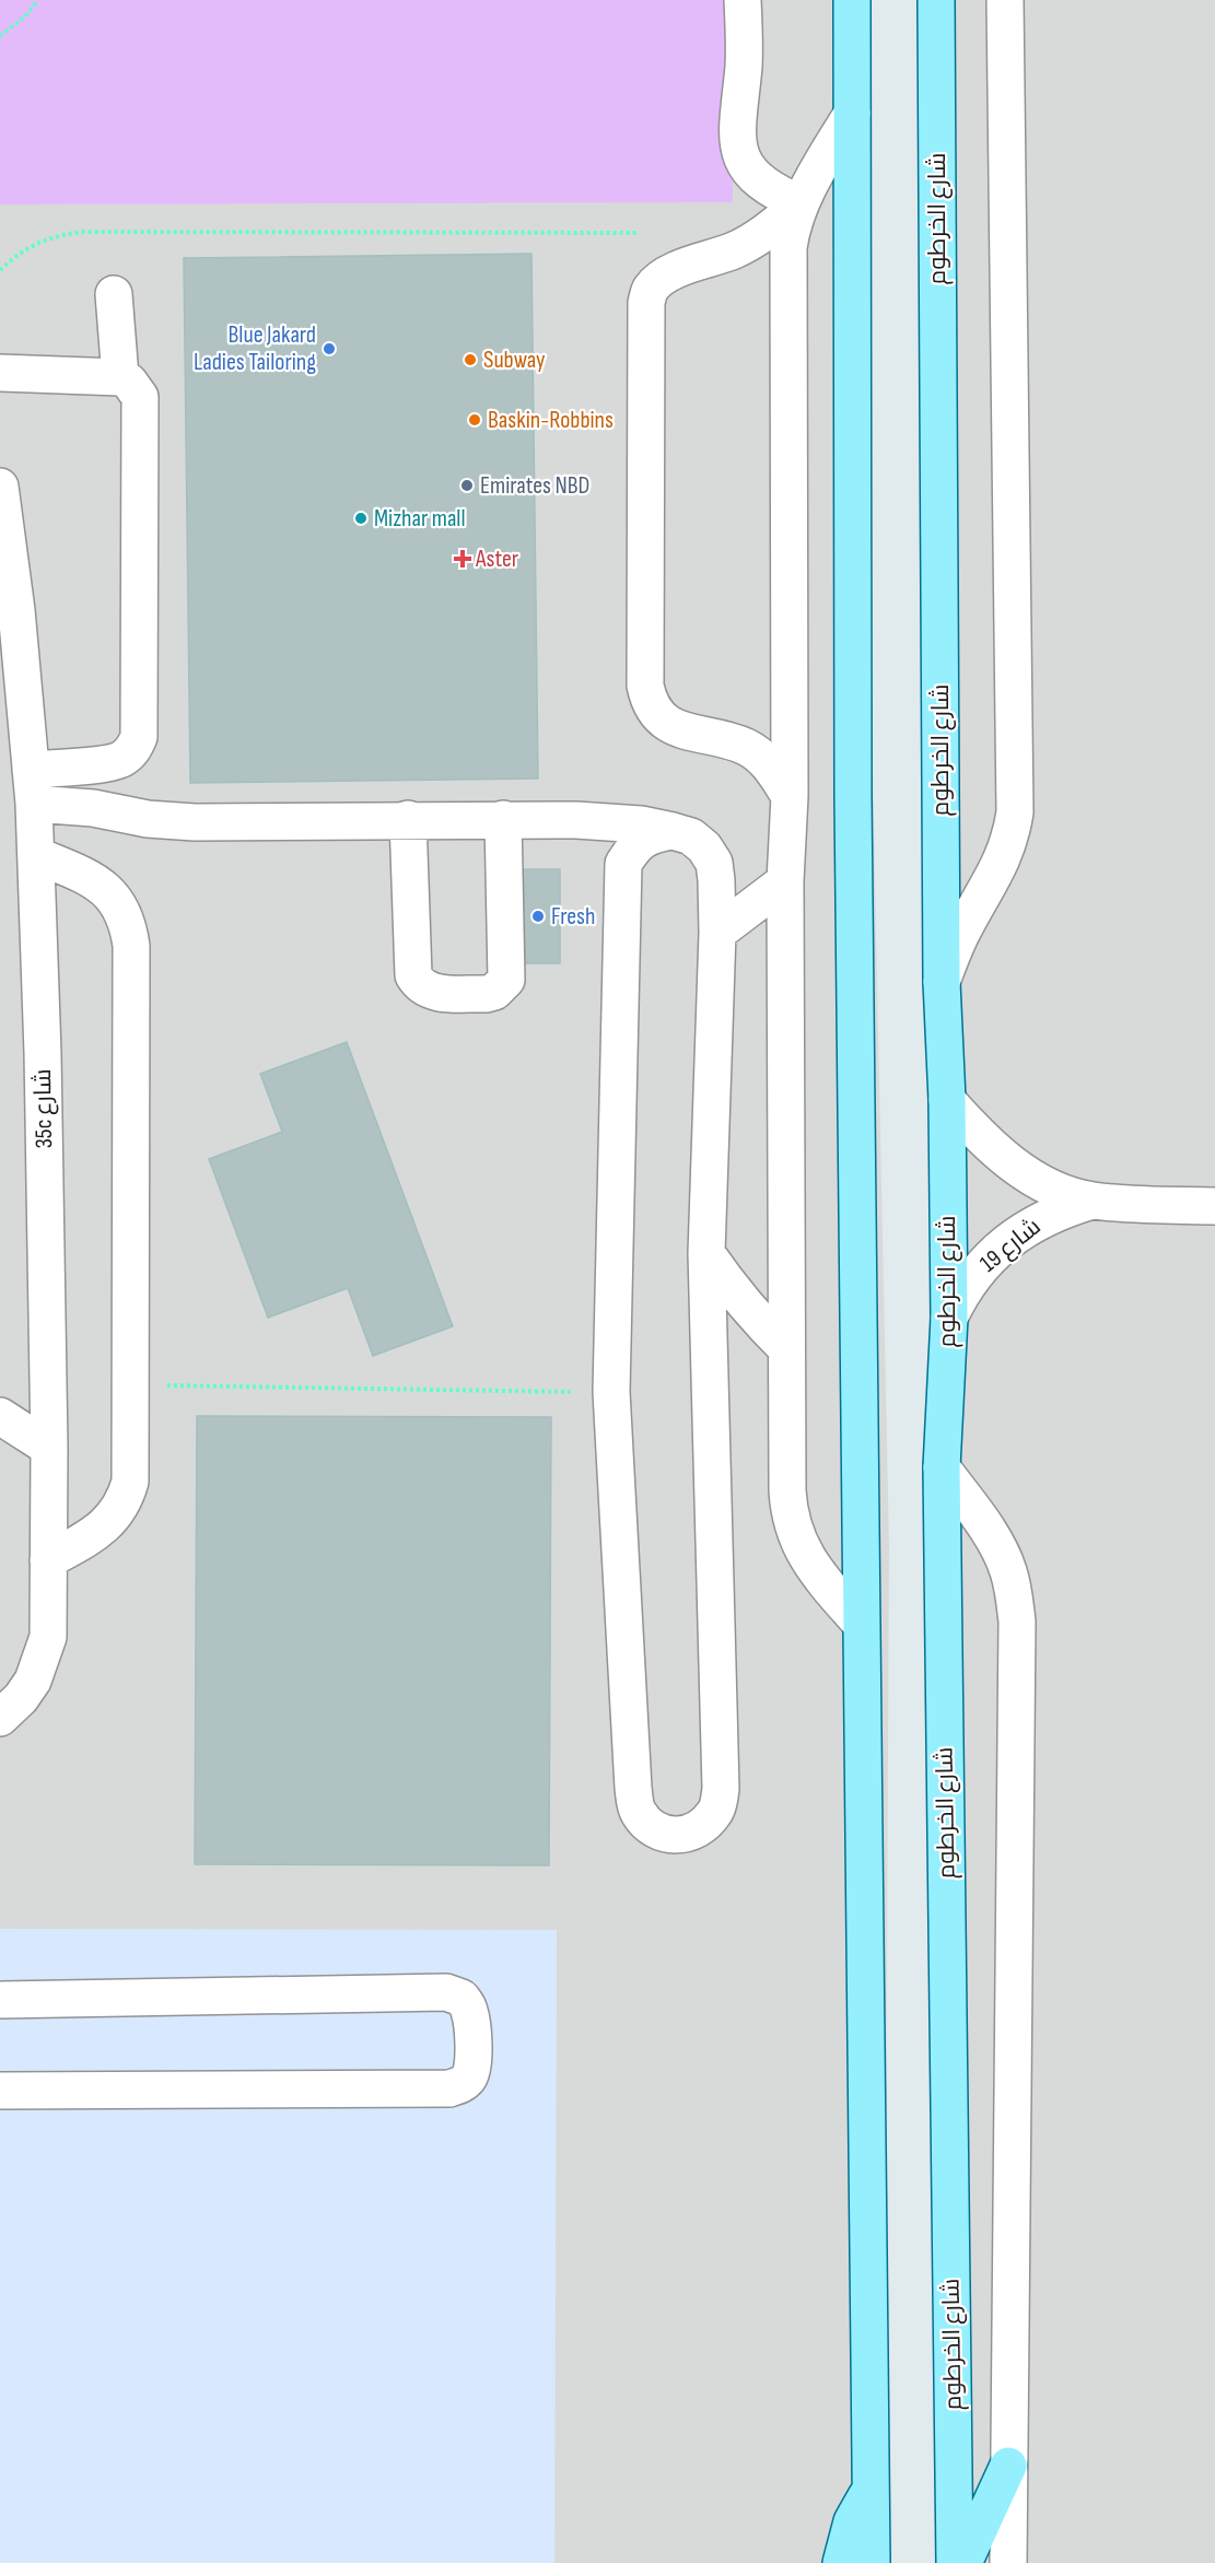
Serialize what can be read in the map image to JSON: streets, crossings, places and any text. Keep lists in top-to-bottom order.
{
  "streets": {
    "main road": ["شارع الخرطوم"],
    "street": ["35c شارع", "شارع 19"]
  },
  "crossings": [
    ["شارع الخرطوم", "شارع 19"]
  ],
  "places": {
    "other": [
      "Blue Jakard Ladies Tailoring",
      "Subway",
      "Baskin-Robbins",
      "Emirates NBD",
      "Mizhar mall",
      "Fresh"
    ],
    "health": ["Aster"]
  }
}
